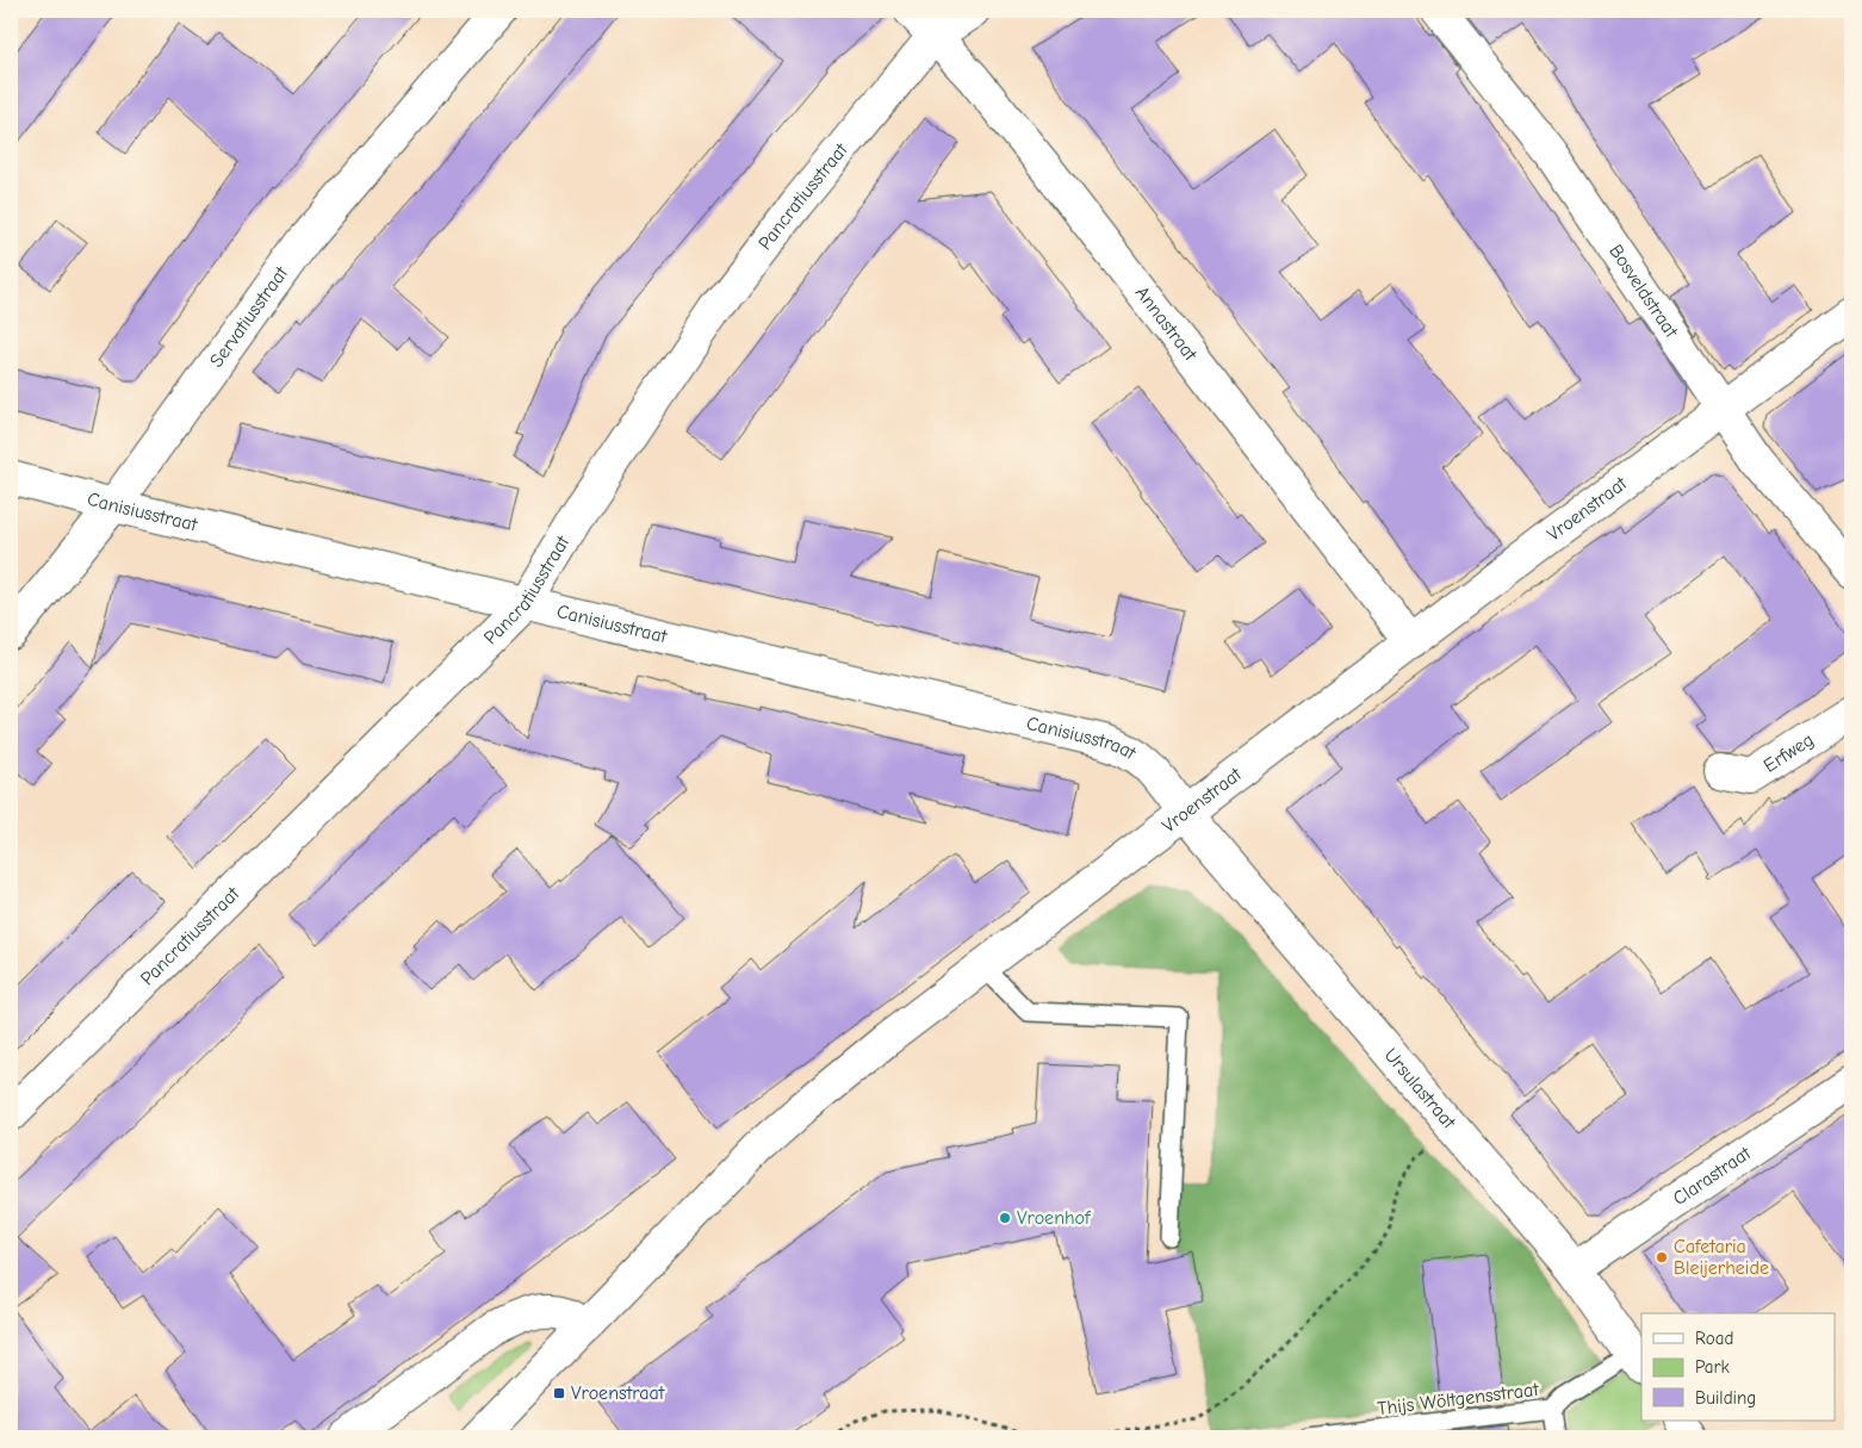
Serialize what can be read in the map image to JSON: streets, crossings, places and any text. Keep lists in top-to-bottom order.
{
  "streets": {
    "street": [
      "Pancratiusstraat",
      "Bosveldstraat",
      "Servatiusstraat",
      "Annastraat",
      "Vroenstraat",
      "Canisiusstraat",
      "Erfweg",
      "Ursulastraat",
      "Clarastraat"
    ],
    "lane": ["Thijs Wöltgensstraat"]
  },
  "crossings": [
    ["Pancratiusstraat", "Annastraat"],
    ["Pancratiusstraat", "Canisiusstraat"],
    ["Bosveldstraat", "Vroenstraat"],
    ["Servatiusstraat", "Canisiusstraat"],
    ["Annastraat", "Vroenstraat"],
    ["Vroenstraat", "Canisiusstraat"],
    ["Vroenstraat", "Ursulastraat"],
    ["Canisiusstraat", "Ursulastraat"],
    ["Ursulastraat", "Clarastraat"],
    ["Ursulastraat", "Thijs Wöltgensstraat"]
  ],
  "places": {
    "other": ["Vroenhof", "Cafetaria Bleijerheide"],
    "transit": ["Vroenstraat"]
  },
  "legend": ["Road", "Park", "Building"]
}
